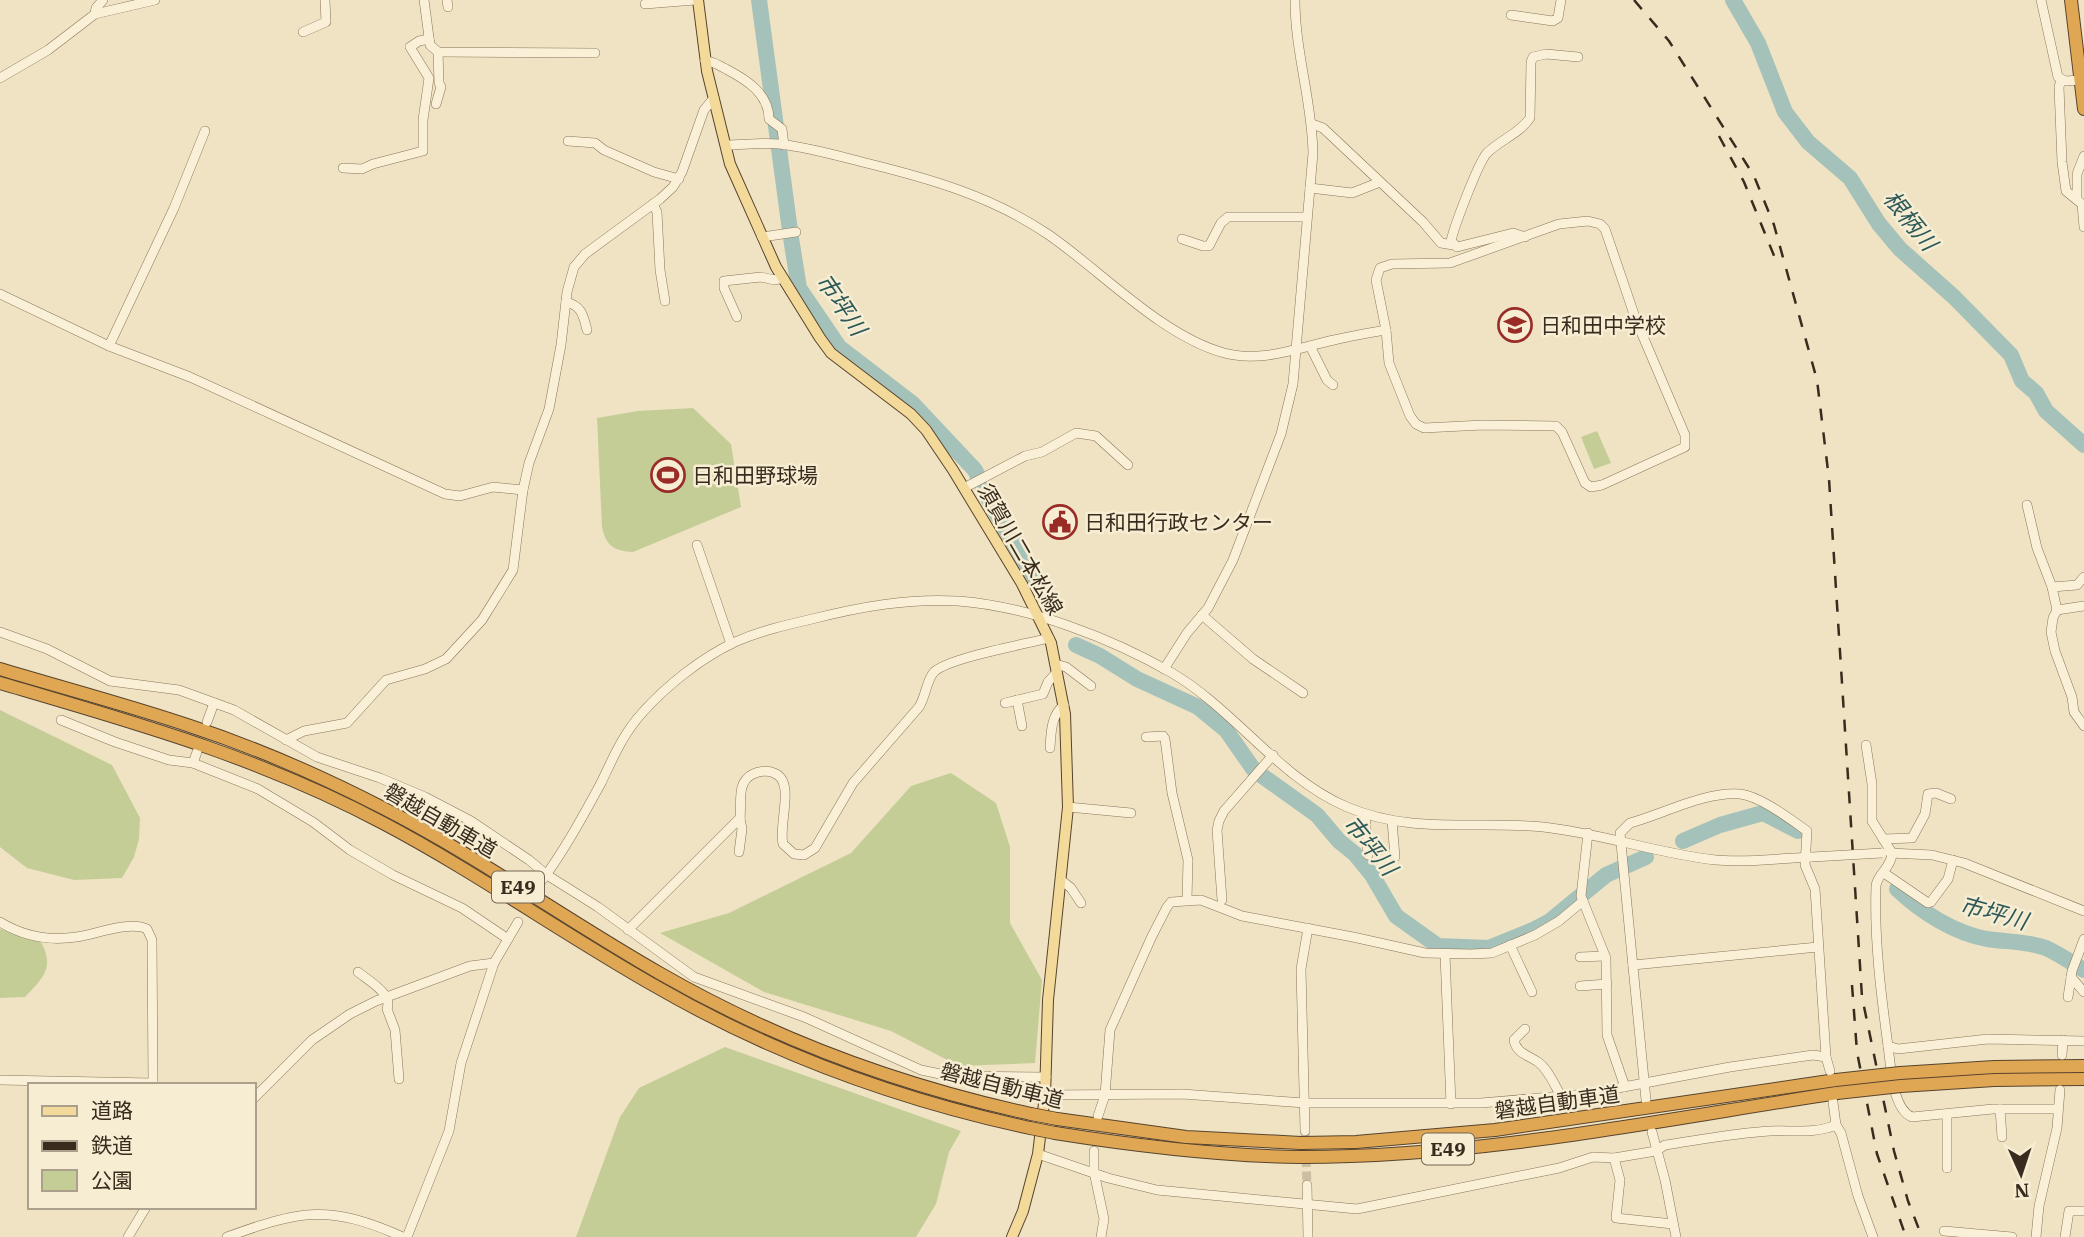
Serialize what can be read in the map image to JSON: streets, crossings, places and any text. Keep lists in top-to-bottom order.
{
  "streets": {
    "highway": ["磐越自動車道", "E49"],
    "main road": ["須賀川二本松線"]
  },
  "water": ["根柄川", "市坪川"],
  "places": {
    "school or university": ["日和田中学校"],
    "sports": ["日和田野球場"],
    "public building": ["日和田行政センター"]
  },
  "legend": ["道路", "鉄道", "公園"],
  "north": "bottom"
}
